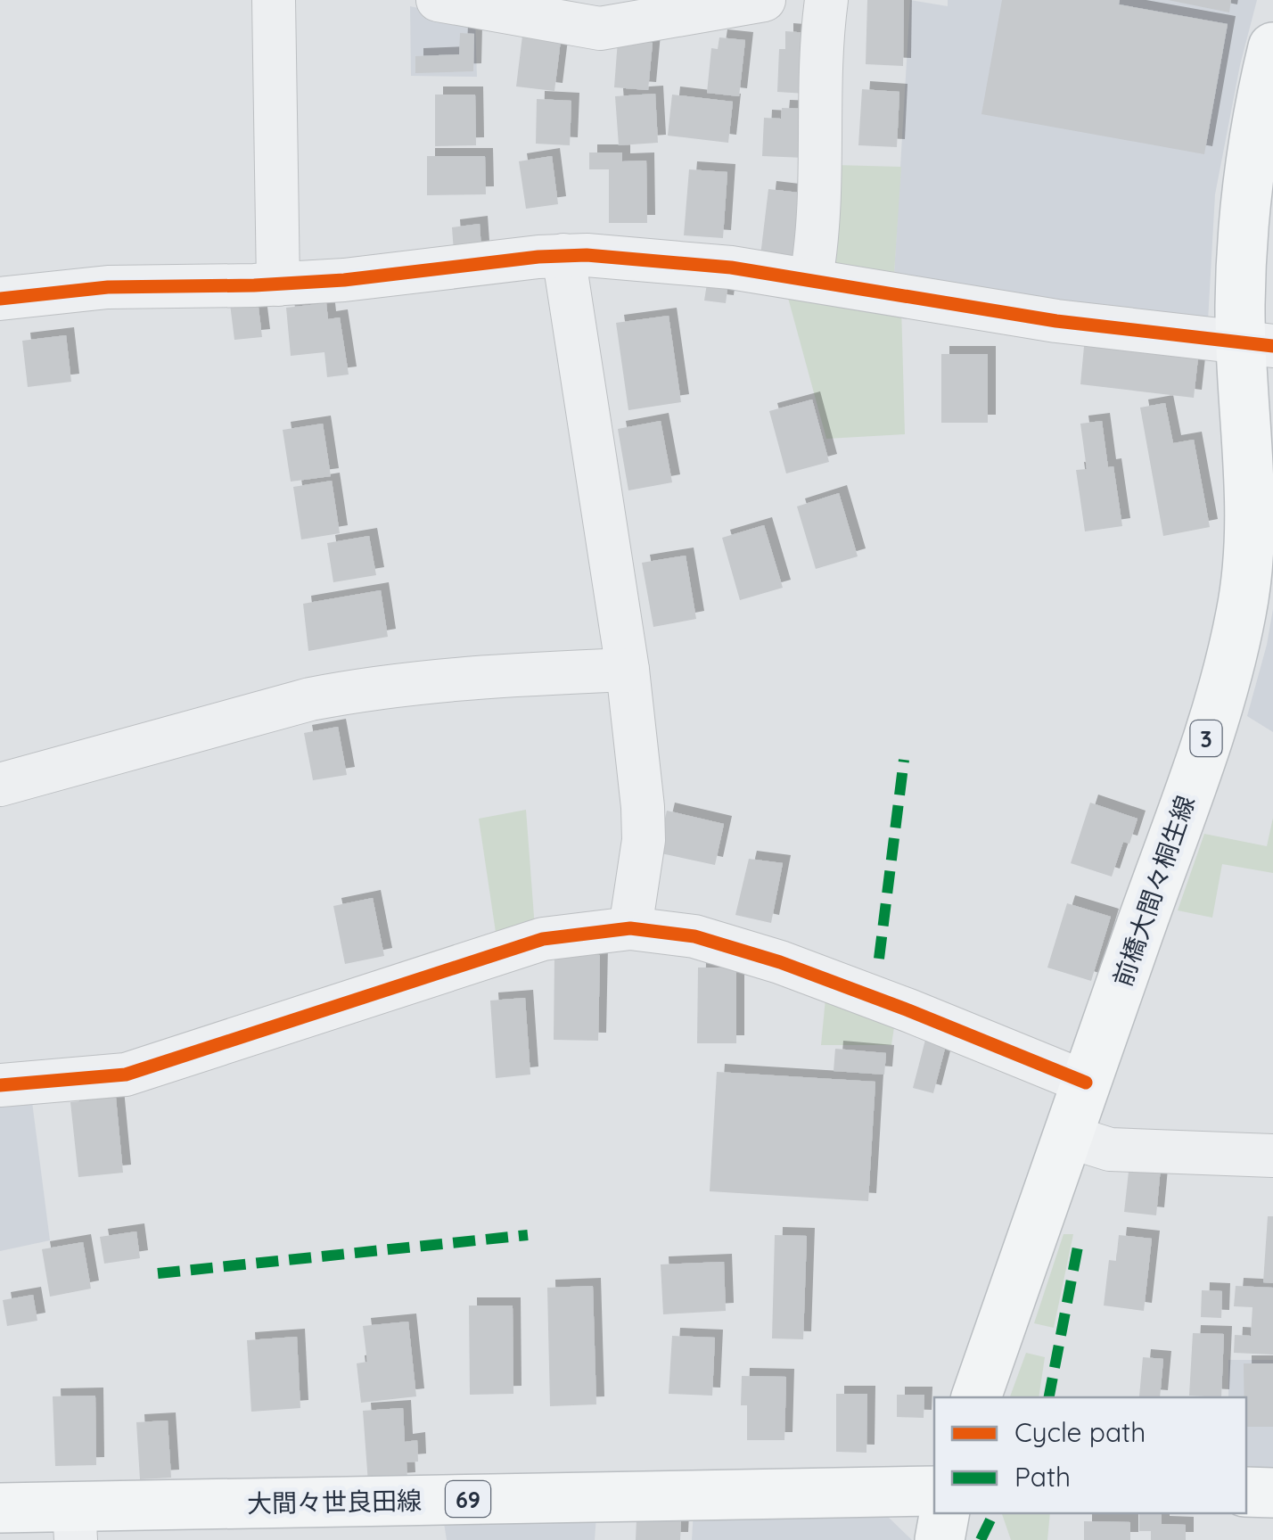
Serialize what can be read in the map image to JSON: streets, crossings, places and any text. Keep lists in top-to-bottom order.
{
  "streets": {
    "main road": [
      "3",
      "前橋大間々桐生線",
      "69",
      "大間々世良田線"
    ]
  },
  "legend": ["Cycle path", "Path"]
}
